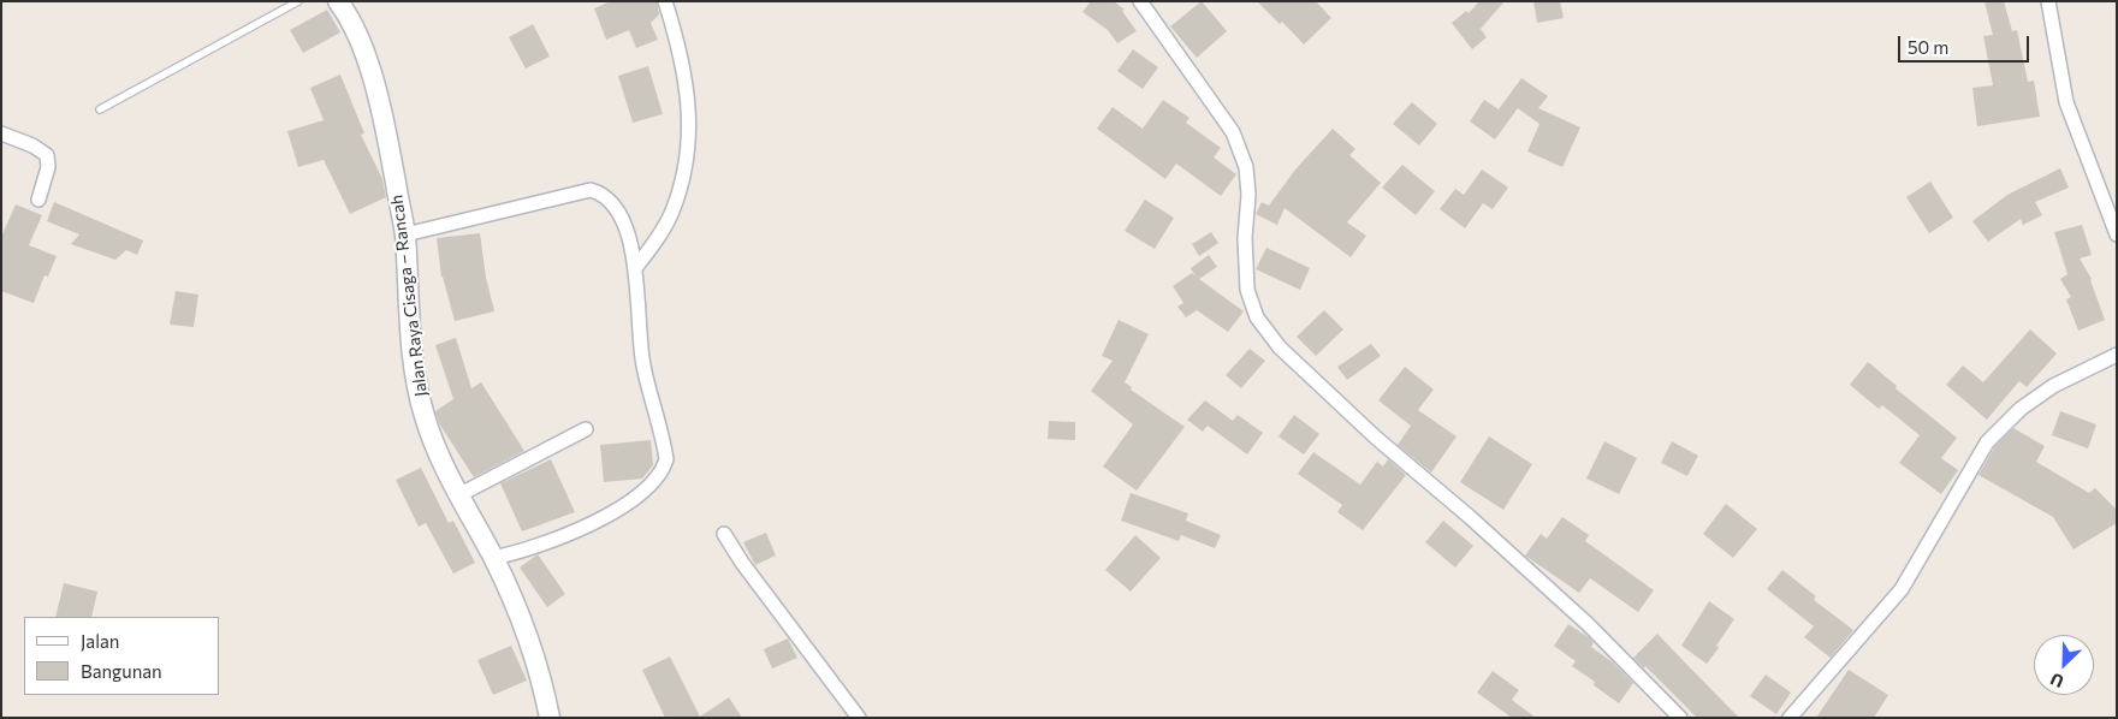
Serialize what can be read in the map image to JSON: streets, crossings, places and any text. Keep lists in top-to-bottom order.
{
  "streets": {
    "main road": ["Jalan Raya Cisaga – Rancah"]
  },
  "legend": ["Jalan", "Bangunan"],
  "scale_bar": "50 m",
  "north": "bottom left"
}
